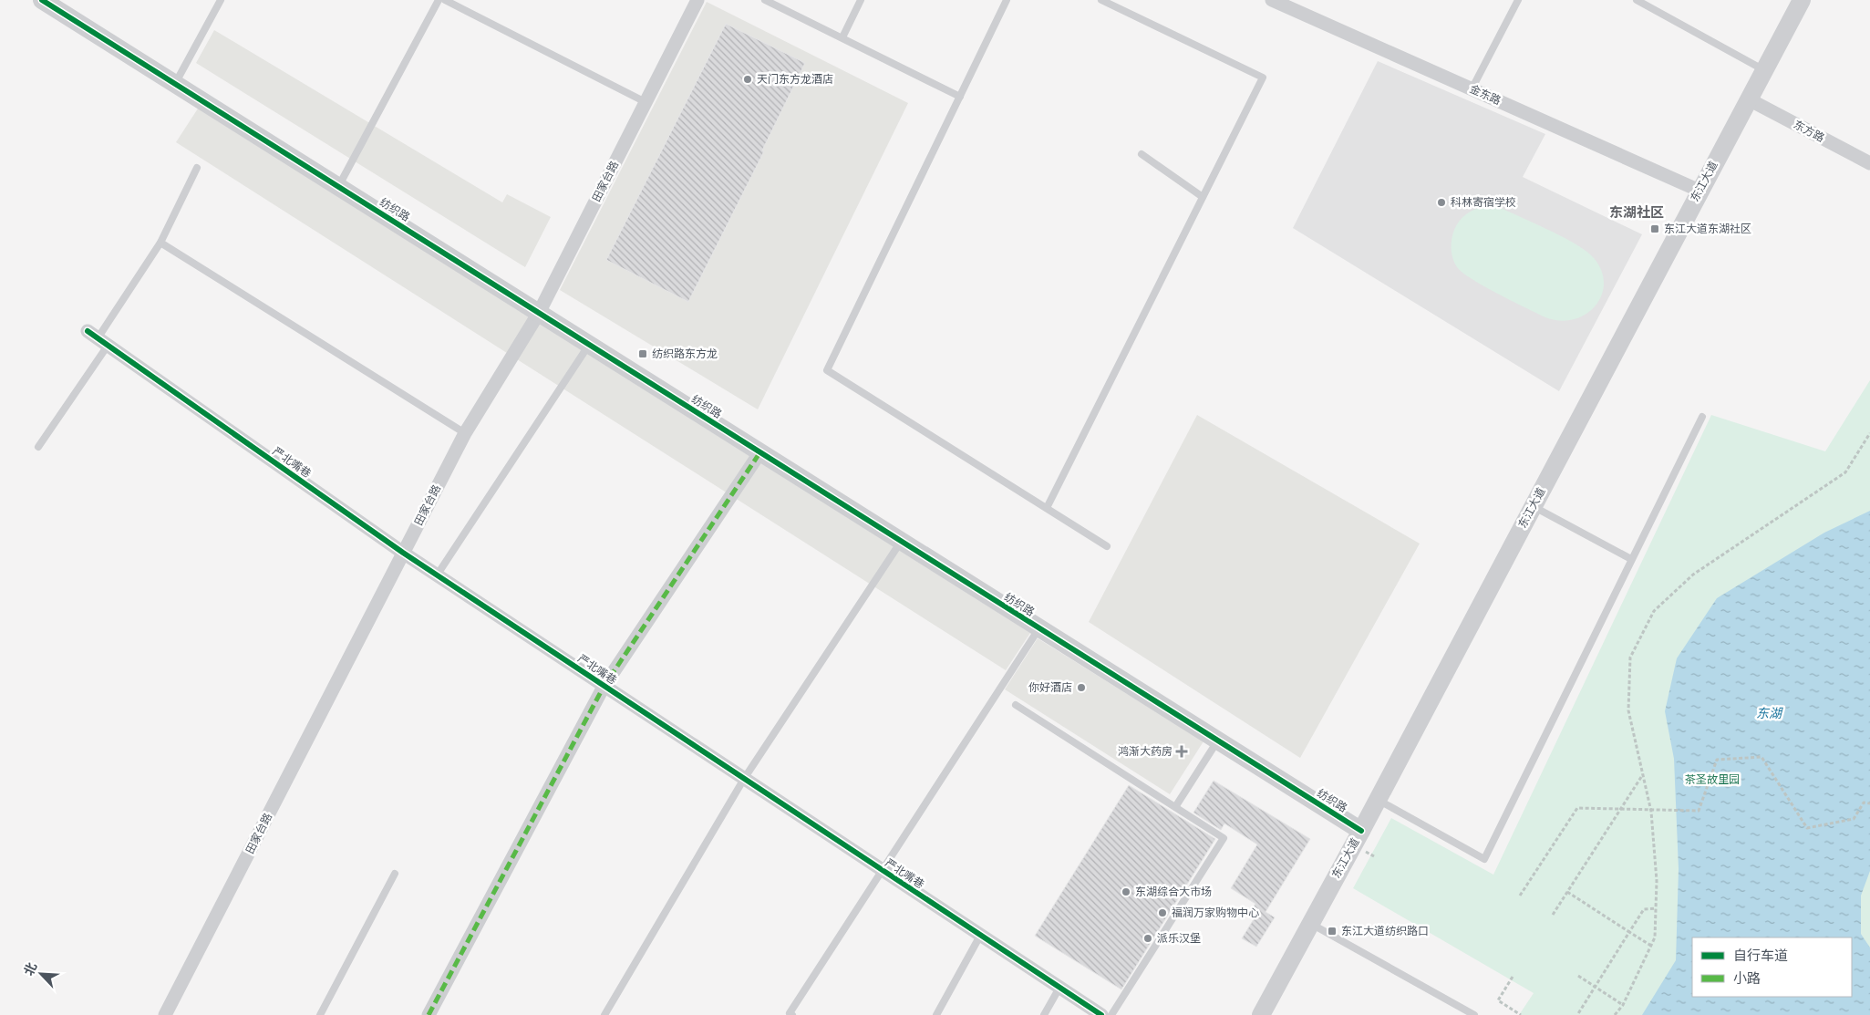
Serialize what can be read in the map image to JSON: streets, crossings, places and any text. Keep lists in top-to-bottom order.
{
  "streets": {
    "street": [
      "金东路",
      "东方路",
      "田家台路",
      "东江大道",
      "纺织路",
      "严北嘴巷"
    ]
  },
  "crossings": [
    ["金东路", "东江大道"],
    ["东方路", "东江大道"],
    ["田家台路", "纺织路"],
    ["田家台路", "严北嘴巷"],
    ["东江大道", "纺织路"]
  ],
  "districts": ["东湖社区"],
  "water": ["东湖"],
  "parks": ["茶圣故里园"],
  "places": {
    "other": [
      "天门东方龙酒店",
      "科林寄宿学校",
      "你好酒店",
      "东湖综合大市场",
      "福润万家购物中心",
      "派乐汉堡"
    ],
    "transit": ["东江大道东湖社区", "纺织路东方龙", "东江大道纺织路口"],
    "health": ["鸿渐大药房"]
  },
  "legend": ["自行车道", "小路"],
  "north": "top left"
}
